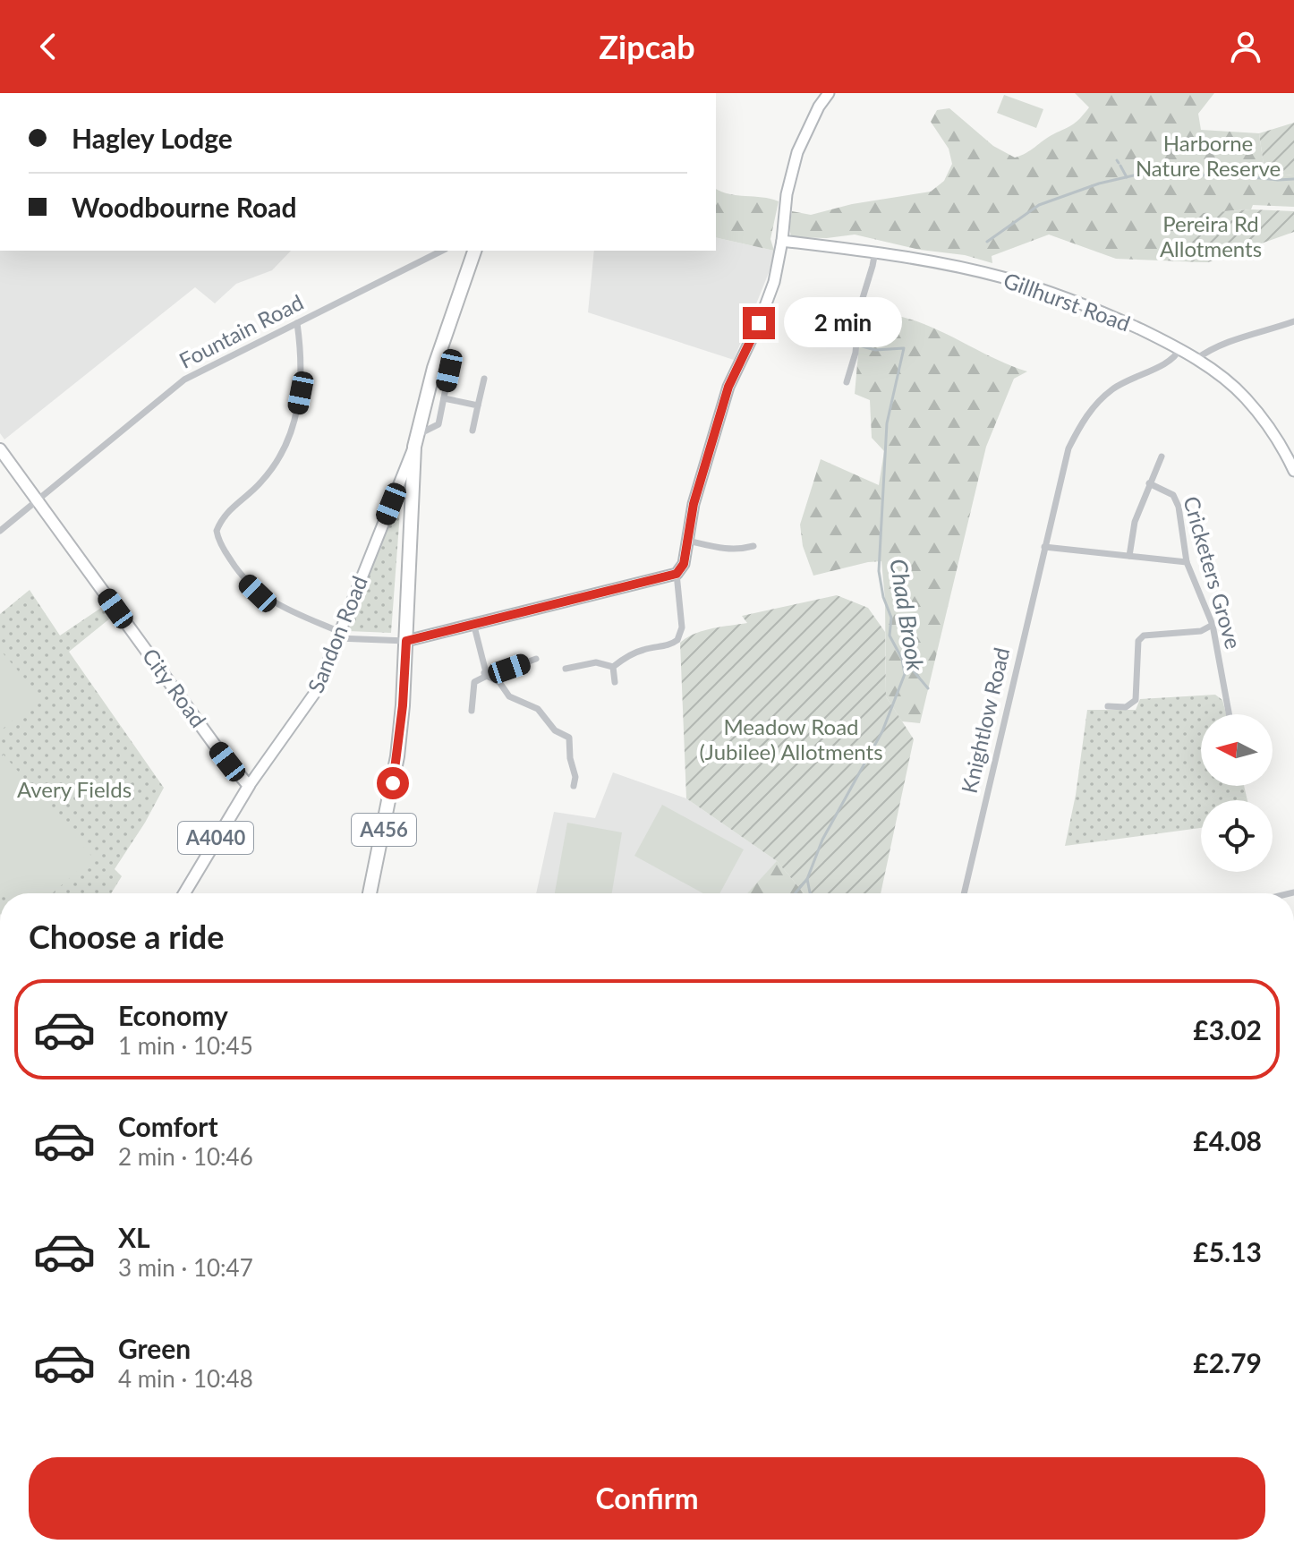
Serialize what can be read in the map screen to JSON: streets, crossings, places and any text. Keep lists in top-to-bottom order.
{
  "streets": {
    "highway": ["A456"],
    "main road": ["Sandon Road", "City Road", "A4040"],
    "street": [
      "Gillhurst Road",
      "Fountain Road",
      "Cricketers Grove",
      "Knightlow Road"
    ]
  },
  "crossings": [
    ["Gillhurst Road", "Knightlow Road"],
    ["Fountain Road", "City Road"],
    ["Sandon Road", "City Road"],
    ["Sandon Road", "A456"]
  ],
  "water": ["Chad Brook"],
  "parks": [
    "Harborne Nature Reserve",
    "Pereira Rd Allotments",
    "Meadow Road (Jubilee) Allotments",
    "Avery Fields"
  ],
  "north": "left",
  "page": {
    "header": "Zipcab",
    "banner": ["Hagley Lodge", "Woodbourne Road"],
    "bubble": "2 min",
    "heading": "Choose a ride",
    "list": [
      {
        "name": "Economy",
        "note": "1 min · 10:45",
        "value": "£3.02"
      },
      {
        "name": "Comfort",
        "note": "2 min · 10:46",
        "value": "£4.08"
      },
      {
        "name": "XL",
        "note": "3 min · 10:47",
        "value": "£5.13"
      },
      {
        "name": "Green",
        "note": "4 min · 10:48",
        "value": "£2.79"
      }
    ],
    "buttons": "Confirm"
  }
}
